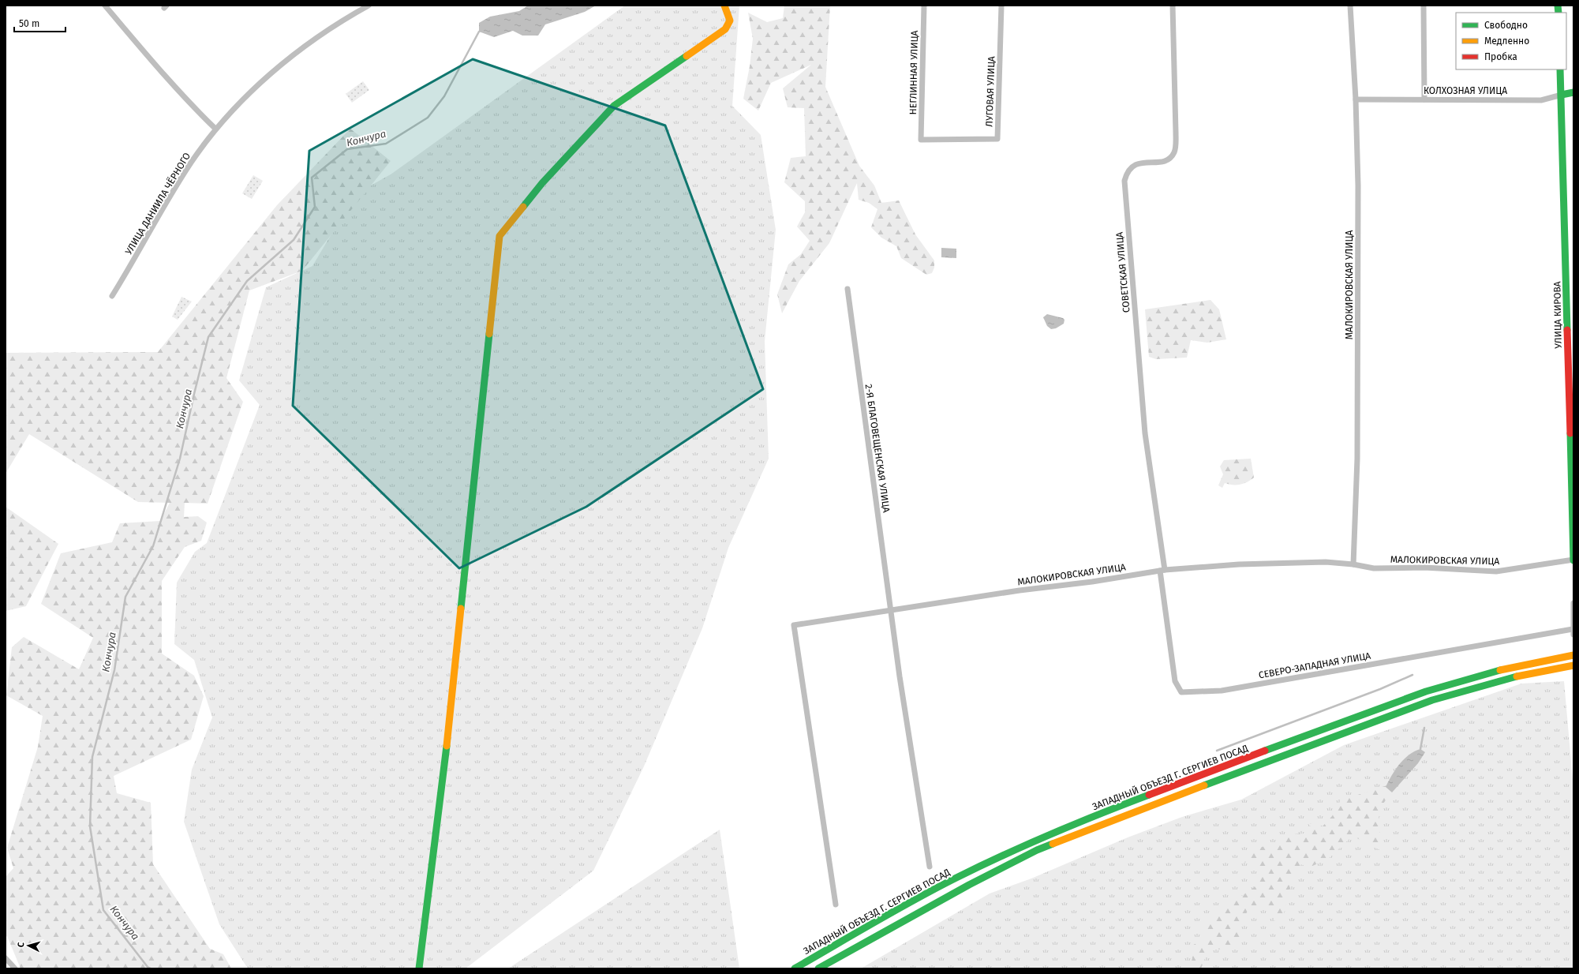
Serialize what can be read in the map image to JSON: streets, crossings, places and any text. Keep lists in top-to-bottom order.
{
  "streets": {
    "main road": ["КОЛХОЗНАЯ УЛИЦА", "УЛИЦА КИРОВА", "ЗАПАДНЫЙ ОБЪЕЗД Г. СЕРГИЕВ ПОСАД"],
    "street": [
      "НЕГЛИННАЯ УЛИЦА",
      "ЛУГОВАЯ УЛИЦА",
      "УЛИЦА ДАНИИЛА ЧЁРНОГО",
      "СОВЕТСКАЯ УЛИЦА",
      "МАЛОКИРОВСКАЯ УЛИЦА",
      "2-Я БЛАГОВЕЩЕНСКАЯ УЛИЦА",
      "СЕВЕРО-ЗАПАДНАЯ УЛИЦА"
    ]
  },
  "crossings": [
    ["НЕГЛИННАЯ УЛИЦА", "ЛУГОВАЯ УЛИЦА"],
    ["КОЛХОЗНАЯ УЛИЦА", "МАЛОКИРОВСКАЯ УЛИЦА"],
    ["КОЛХОЗНАЯ УЛИЦА", "УЛИЦА КИРОВА"],
    ["СОВЕТСКАЯ УЛИЦА", "МАЛОКИРОВСКАЯ УЛИЦА"],
    ["СОВЕТСКАЯ УЛИЦА", "СЕВЕРО-ЗАПАДНАЯ УЛИЦА"],
    ["МАЛОКИРОВСКАЯ УЛИЦА", "УЛИЦА КИРОВА"],
    ["МАЛОКИРОВСКАЯ УЛИЦА", "2-Я БЛАГОВЕЩЕНСКАЯ УЛИЦА"],
    ["МАЛОКИРОВСКАЯ УЛИЦА", "СЕВЕРО-ЗАПАДНАЯ УЛИЦА"]
  ],
  "water": ["Кончура"],
  "legend": ["Свободно", "Медленно", "Пробка"],
  "scale_bar": "50 m",
  "north": "left"
}
